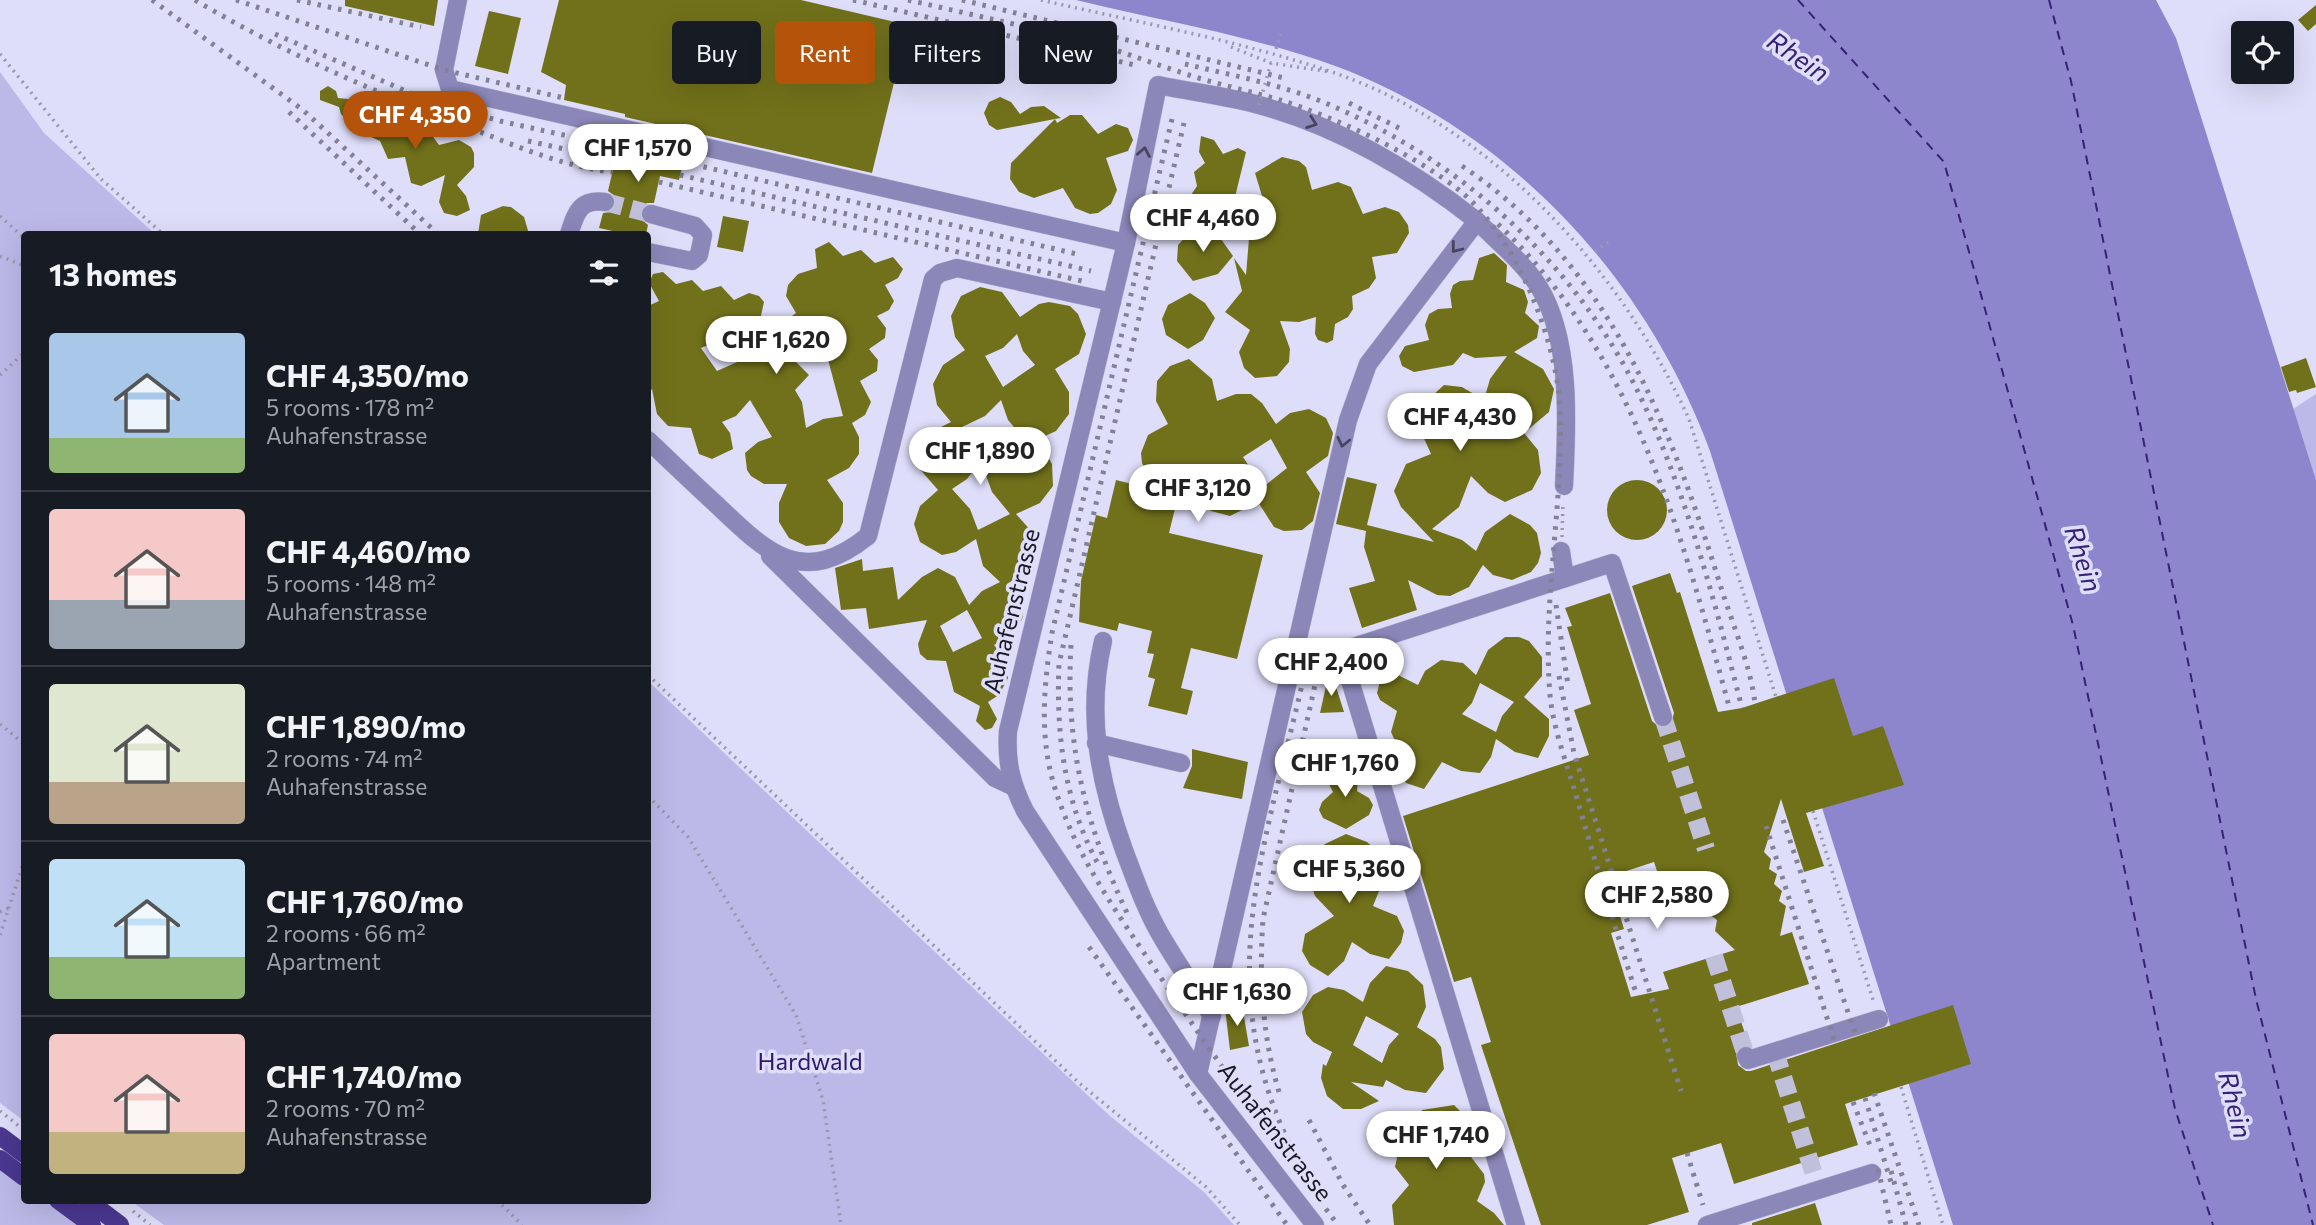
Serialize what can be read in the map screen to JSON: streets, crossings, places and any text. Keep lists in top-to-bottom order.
{
  "streets": {
    "street": ["Auhafenstrasse"]
  },
  "water": ["Rhein"],
  "parks": ["Hardwald"],
  "page": {
    "chip": [
      "Buy",
      "Rent",
      "Filters",
      "New"
    ],
    "price": [
      "CHF 4,350",
      "CHF 1,570",
      "CHF 4,460",
      "CHF 1,620",
      "CHF 4,430",
      "CHF 1,890",
      "CHF 3,120",
      "CHF 2,400",
      "CHF 1,760",
      "CHF 5,360",
      "CHF 2,580",
      "CHF 1,630",
      "CHF 1,740"
    ],
    "heading": "13 homes",
    "list": [
      {
        "name": "CHF 4,350/mo",
        "note": "5 rooms · 178 m² · Auhafenstrasse"
      },
      {
        "name": "CHF 4,460/mo",
        "note": "5 rooms · 148 m² · Auhafenstrasse"
      },
      {
        "name": "CHF 1,890/mo",
        "note": "2 rooms · 74 m² · Auhafenstrasse"
      },
      {
        "name": "CHF 1,760/mo",
        "note": "2 rooms · 66 m² · Apartment"
      },
      {
        "name": "CHF 1,740/mo",
        "note": "2 rooms · 70 m² · Auhafenstrasse"
      }
    ]
  }
}
